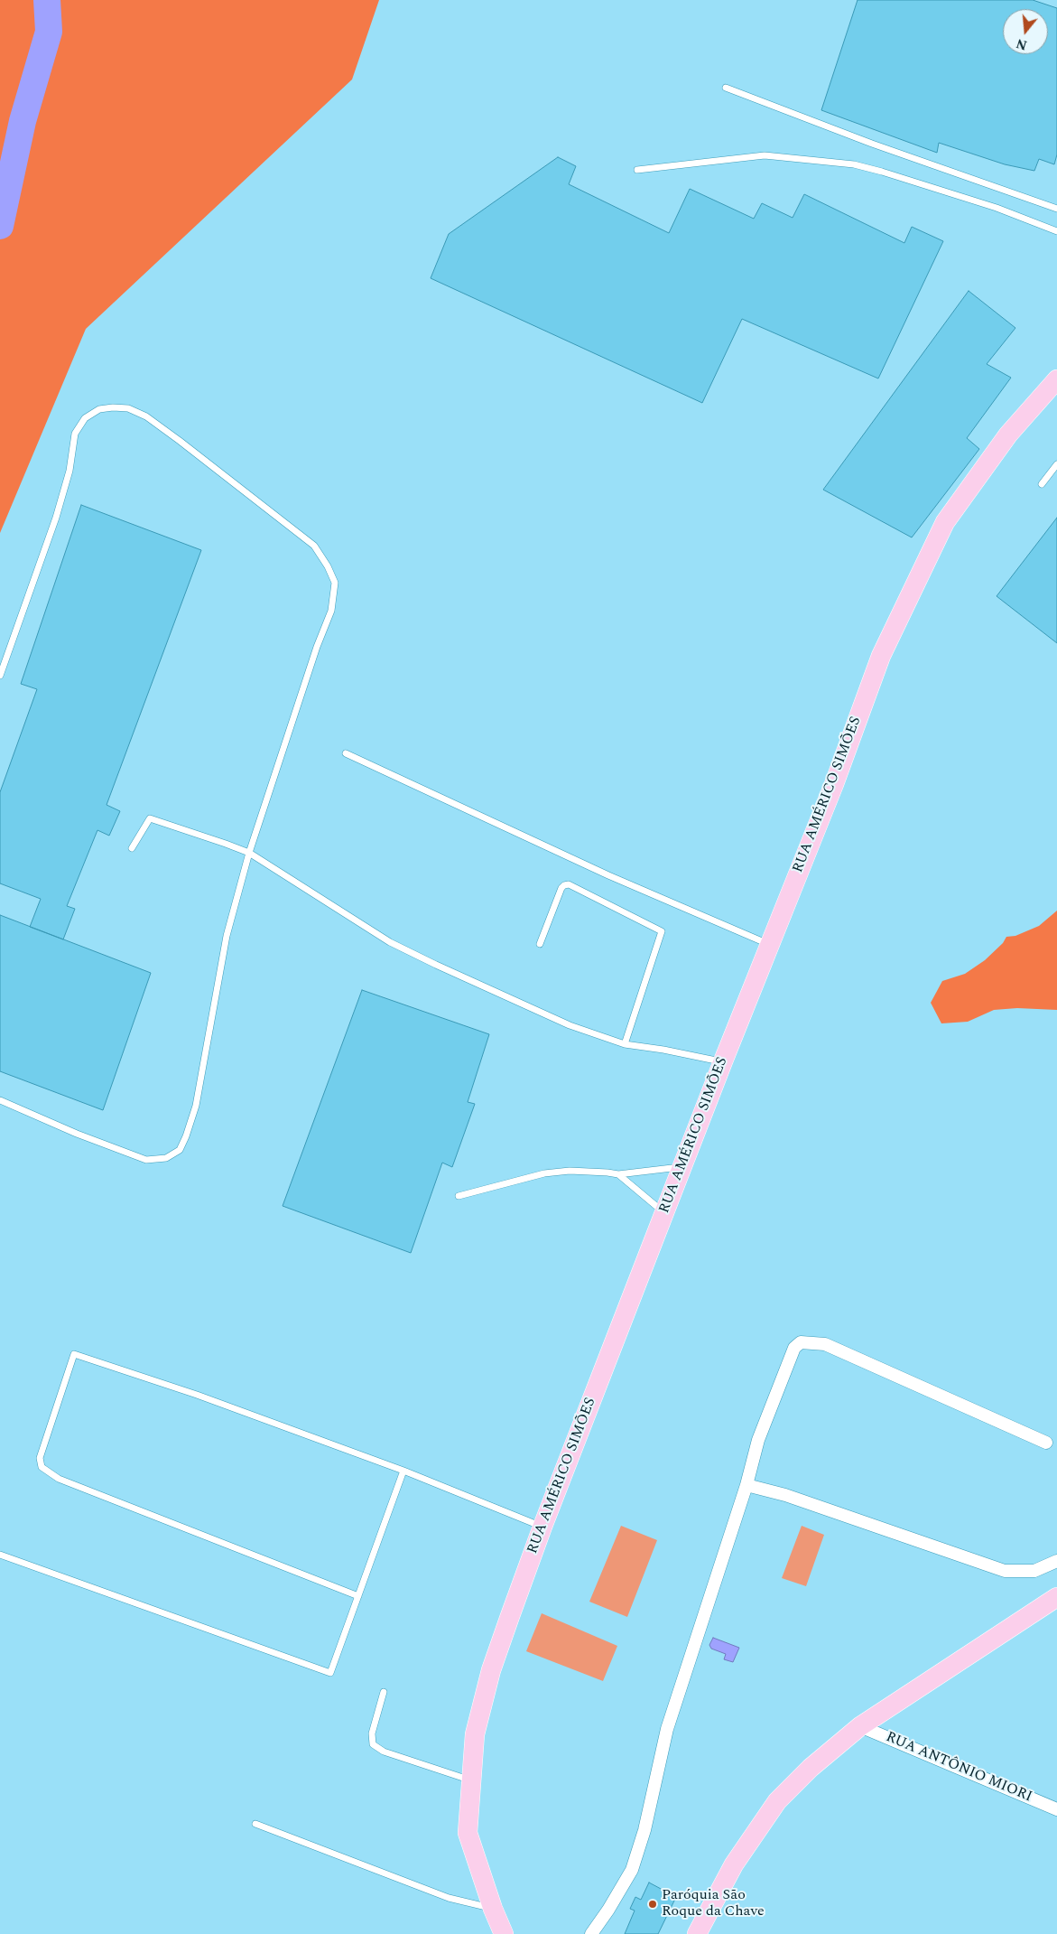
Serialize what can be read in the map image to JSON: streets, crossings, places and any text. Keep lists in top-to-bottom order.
{
  "streets": {
    "main road": ["RUA AMÉRICO SIMÕES"],
    "street": ["RUA ANTÔNIO MIORI"]
  },
  "places": ["Paróquia São Roque da Chave"],
  "north": "bottom"
}
